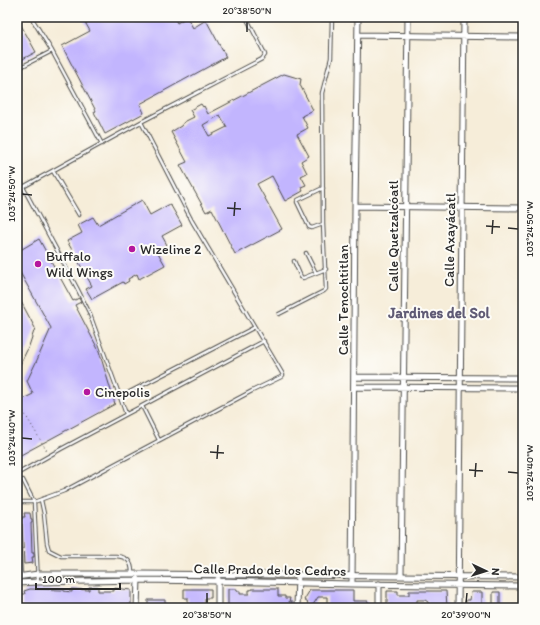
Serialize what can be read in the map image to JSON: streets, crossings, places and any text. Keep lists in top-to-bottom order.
{
  "streets": {
    "street": [
      "Calle Quetzalcóatl",
      "Calle Axayácatl",
      "Calle Tenochtitlan",
      "Calle Prado de los Cedros"
    ]
  },
  "crossings": [
    ["Calle Quetzalcóatl", "Calle Prado de los Cedros"],
    ["Calle Axayácatl", "Calle Prado de los Cedros"],
    ["Calle Tenochtitlan", "Calle Prado de los Cedros"]
  ],
  "districts": ["Jardines del Sol"],
  "places": ["Wizeline 2", "Buffalo Wild Wings", "Cinepolis"],
  "scale_bar": "100 m",
  "north": "right",
  "coordinates": [
    "20°38'50\"N",
    "103°24'50\"W",
    "103°24'40\"W",
    "20°39'00\"N"
  ]
}
